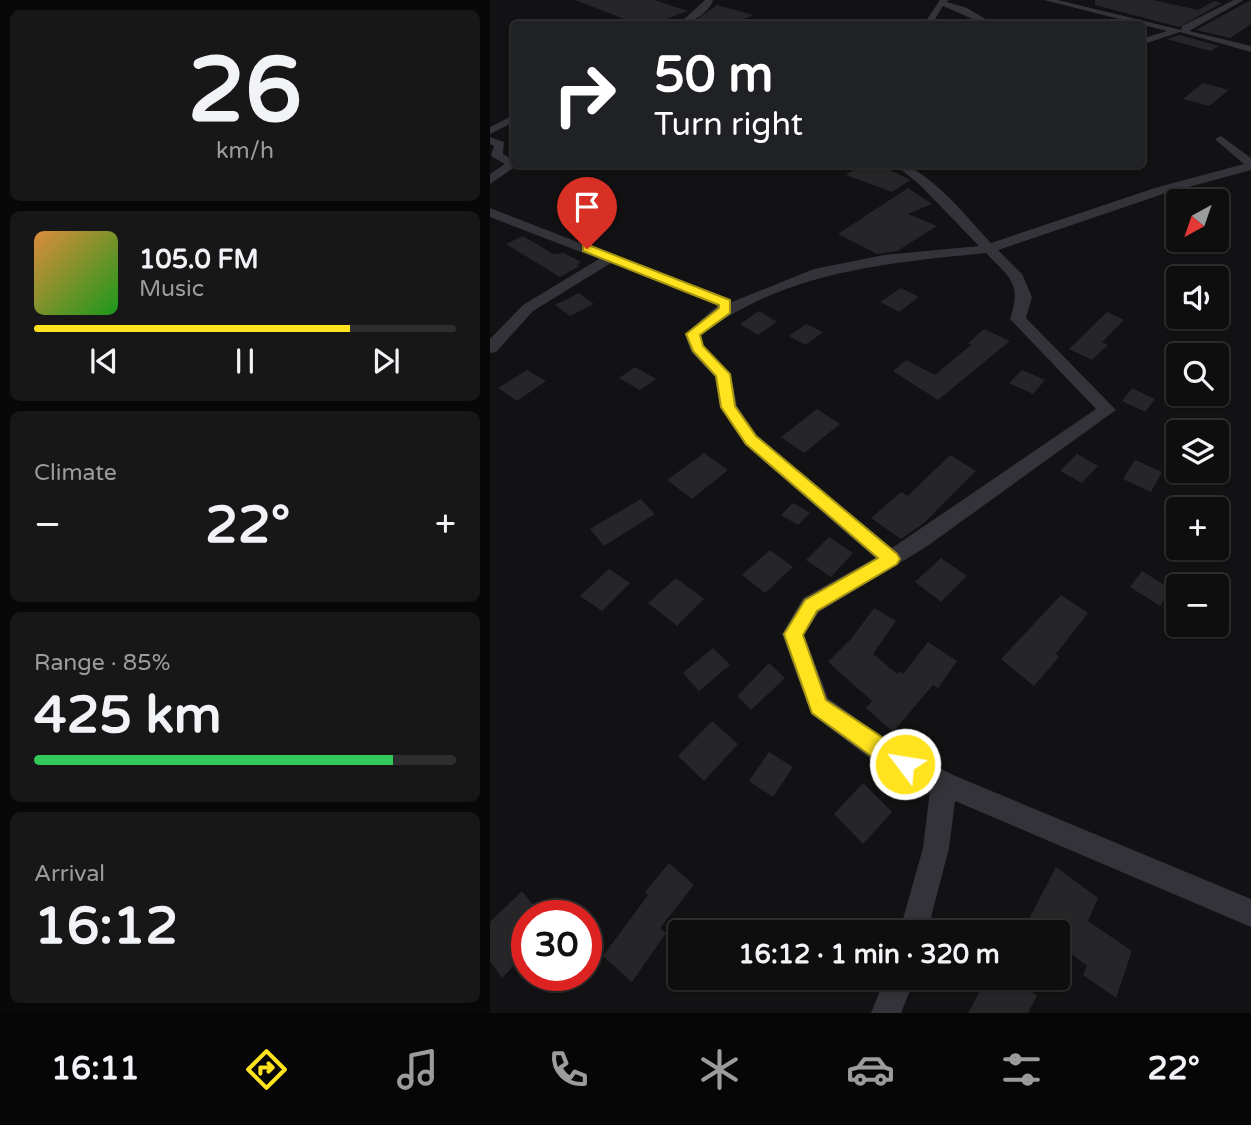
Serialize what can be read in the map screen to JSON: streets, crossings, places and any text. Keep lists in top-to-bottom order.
{
  "north": "bottom left",
  "page": {
    "tile": [
      ["26", "km/h"],
      "Climate",
      ["Range · 85%", "425 km"],
      ["Arrival", "16:12"]
    ],
    "turn": ["50 m", "Turn right"],
    "map_buttons": ["+", "−"],
    "song": ["105.0 FM", "Music"],
    "heat": ["−", "22°", "+"],
    "limit": "30",
    "trip": "16:12 · 1 min · 320 m",
    "tabs": ["16:11", "22°"]
  }
}
